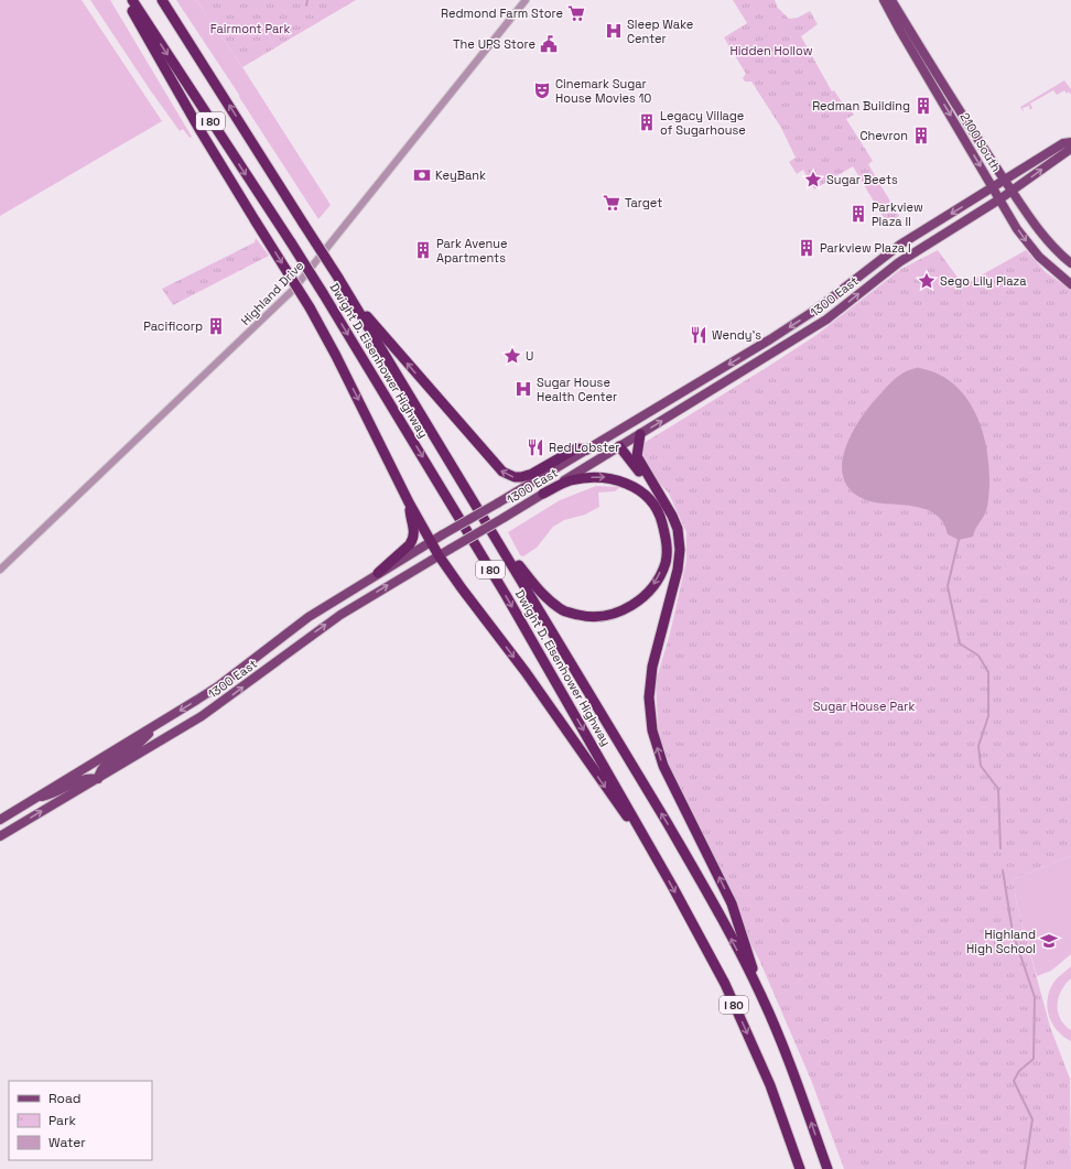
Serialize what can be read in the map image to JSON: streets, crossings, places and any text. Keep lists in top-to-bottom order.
{
  "streets": {
    "highway": ["I 80", "Dwight D. Eisenhower Highway"],
    "main road": ["2100 South", "1300 East"],
    "street": ["Highland Drive"]
  },
  "crossings": [
    ["2100 South", "1300 East"]
  ],
  "parks": ["Fairmont Park", "Hidden Hollow", "Sugar House Park"],
  "places": {
    "supermarket": ["Redmond Farm Store", "Target"],
    "hospital": ["Sleep Wake Center", "Sugar House Health Center"],
    "public building": ["The UPS Store"],
    "theatre": ["Cinemark Sugar House Movies 10"],
    "building": [
      "Redman Building",
      "Legacy Village of Sugarhouse",
      "Chevron",
      "Parkview Plaza II",
      "Parkview Plaza I",
      "Park Avenue Apartments",
      "Pacificorp"
    ],
    "bank": ["KeyBank"],
    "place": ["Sugar Beets", "Sego Lily Plaza", "U"],
    "restaurant": ["Wendy's", "Red Lobster"],
    "school or university": ["Highland High School"]
  },
  "legend": ["Road", "Park", "Water"]
}
